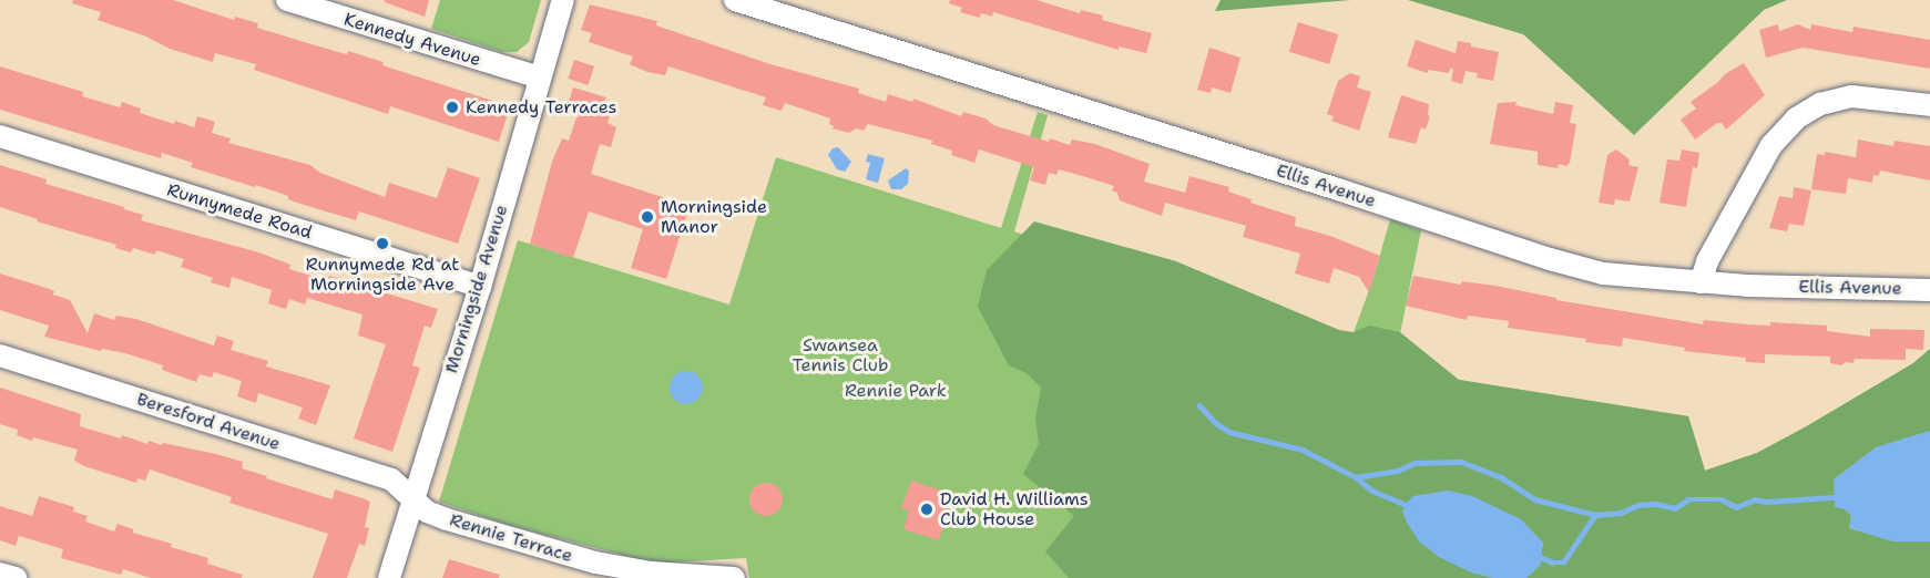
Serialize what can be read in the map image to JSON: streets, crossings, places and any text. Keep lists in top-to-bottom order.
{
  "streets": {
    "street": [
      "Kennedy Avenue",
      "Ellis Avenue",
      "Runnymede Road",
      "Morningside Avenue",
      "Beresford Avenue",
      "Rennie Terrace"
    ]
  },
  "crossings": [
    ["Kennedy Avenue", "Morningside Avenue"],
    ["Runnymede Road", "Morningside Avenue"],
    ["Morningside Avenue", "Beresford Avenue"],
    ["Morningside Avenue", "Rennie Terrace"],
    ["Beresford Avenue", "Rennie Terrace"]
  ],
  "parks": ["Swansea Tennis Club", "Rennie Park"],
  "places": [
    "Kennedy Terraces",
    "Morningside Manor",
    "Runnymede Rd at Morningside Ave",
    "David H. Williams Club House"
  ]
}
